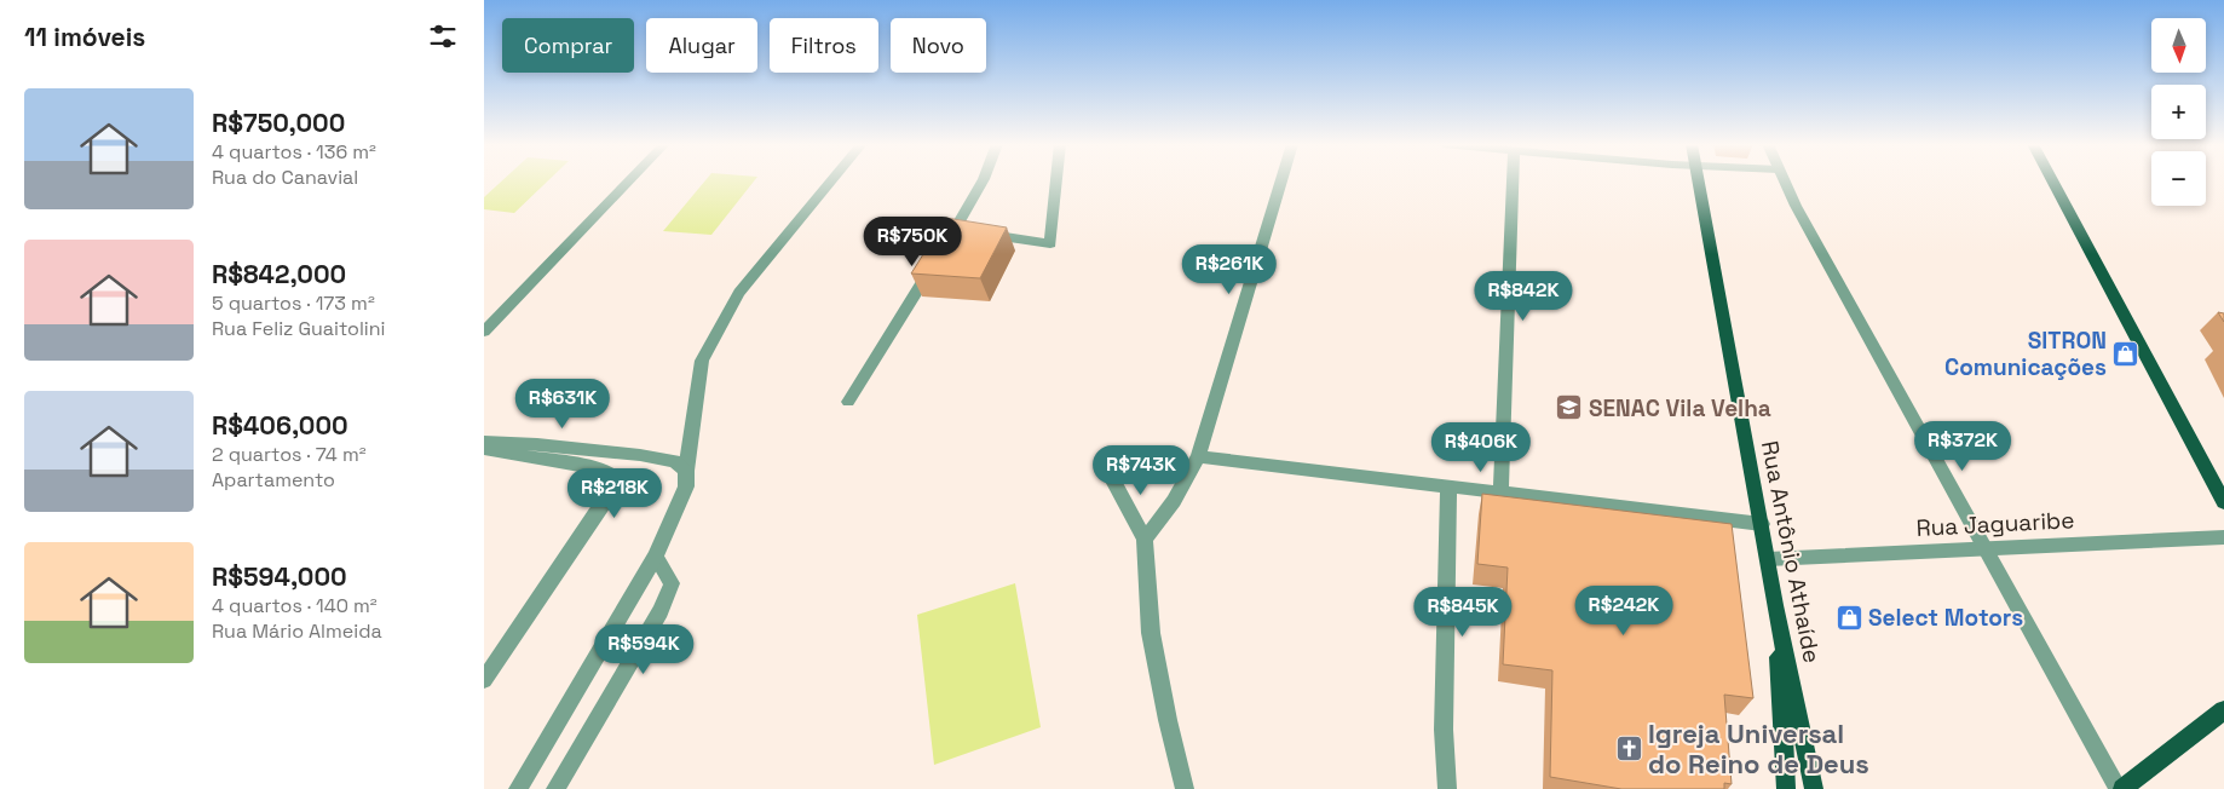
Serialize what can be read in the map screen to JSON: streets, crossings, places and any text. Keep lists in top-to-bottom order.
{
  "streets": {
    "main road": ["Rua Antônio Athaíde"],
    "street": ["Rua Jaguaribe"]
  },
  "crossings": [
    ["Rua Jaguaribe", "Rua Antônio Athaíde"]
  ],
  "places": {
    "shop": ["SITRON Comunicações", "Select Motors"],
    "school or university": ["SENAC Vila Velha"],
    "church": ["Igreja Universal do Reino de Deus"]
  },
  "north": "bottom",
  "page": {
    "heading": "11 imóveis",
    "map_buttons": ["+", "−"],
    "chip": [
      "Comprar",
      "Alugar",
      "Filtros",
      "Novo"
    ],
    "list": [
      {
        "name": "R$750,000",
        "note": "4 quartos · 136 m² · Rua do Canavial"
      },
      {
        "name": "R$842,000",
        "note": "5 quartos · 173 m² · Rua Feliz Guaitolini"
      },
      {
        "name": "R$406,000",
        "note": "2 quartos · 74 m² · Apartamento"
      },
      {
        "name": "R$594,000",
        "note": "4 quartos · 140 m² · Rua Mário Almeida"
      }
    ],
    "price": [
      "R$750K",
      "R$261K",
      "R$842K",
      "R$631K",
      "R$372K",
      "R$406K",
      "R$743K",
      "R$218K",
      "R$242K",
      "R$845K",
      "R$594K"
    ]
  }
}
